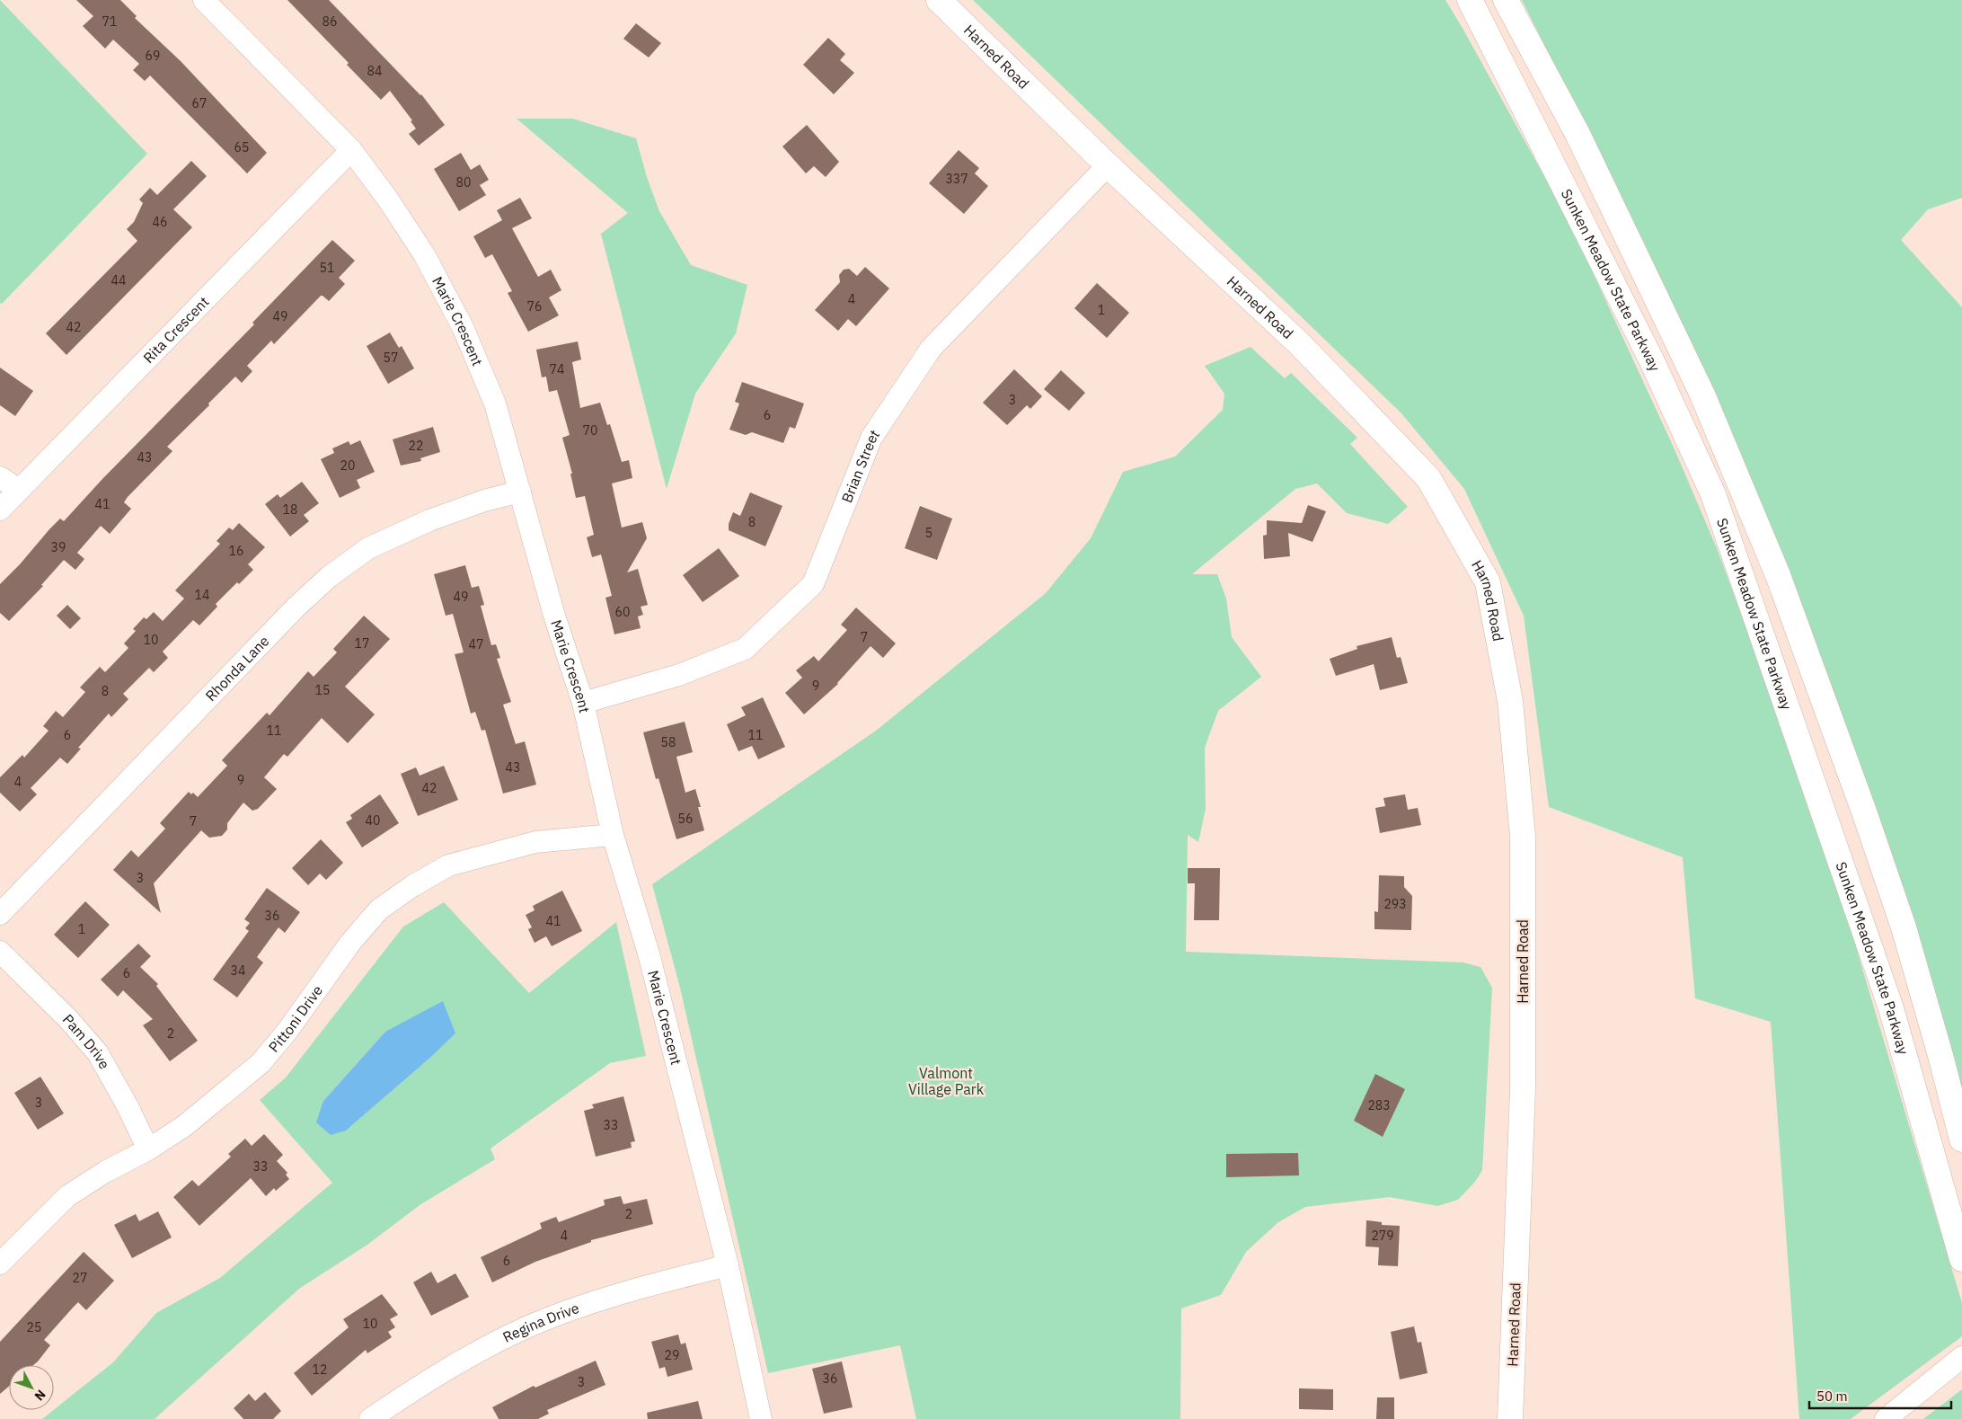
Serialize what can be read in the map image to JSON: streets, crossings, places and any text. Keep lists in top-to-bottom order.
{
  "streets": {
    "main road": ["Harned Road", "Sunken Meadow State Parkway"],
    "street": [
      "Marie Crescent",
      "Rita Crescent",
      "Brian Street",
      "Rhonda Lane",
      "Pittoni Drive",
      "Pam Drive",
      "Regina Drive"
    ]
  },
  "crossings": [
    ["Harned Road", "Brian Street"],
    ["Marie Crescent", "Rita Crescent"],
    ["Marie Crescent", "Brian Street"],
    ["Marie Crescent", "Rhonda Lane"],
    ["Marie Crescent", "Pittoni Drive"],
    ["Marie Crescent", "Regina Drive"],
    ["Pittoni Drive", "Pam Drive"]
  ],
  "parks": ["Valmont Village Park"],
  "house_numbers": [
    "71",
    "86",
    "69",
    "84",
    "67",
    "65",
    "337",
    "80",
    "46",
    "51",
    "44",
    "4",
    "76",
    "1",
    "49",
    "42",
    "57",
    "74",
    "3",
    "6",
    "70",
    "22",
    "43",
    "20",
    "41",
    "18",
    "8",
    "5",
    "39",
    "16",
    "14",
    "49",
    "60",
    "7",
    "10",
    "17",
    "47",
    "9",
    "15",
    "8",
    "11",
    "6",
    "11",
    "58",
    "43",
    "9",
    "4",
    "42",
    "56",
    "40",
    "7",
    "3",
    "293",
    "36",
    "41",
    "1",
    "34",
    "6",
    "2",
    "3",
    "283",
    "33",
    "33",
    "2",
    "4",
    "279",
    "6",
    "27",
    "10",
    "25",
    "29",
    "12",
    "36",
    "3"
  ],
  "scale_bar": "50 m",
  "north": "bottom right"
}
